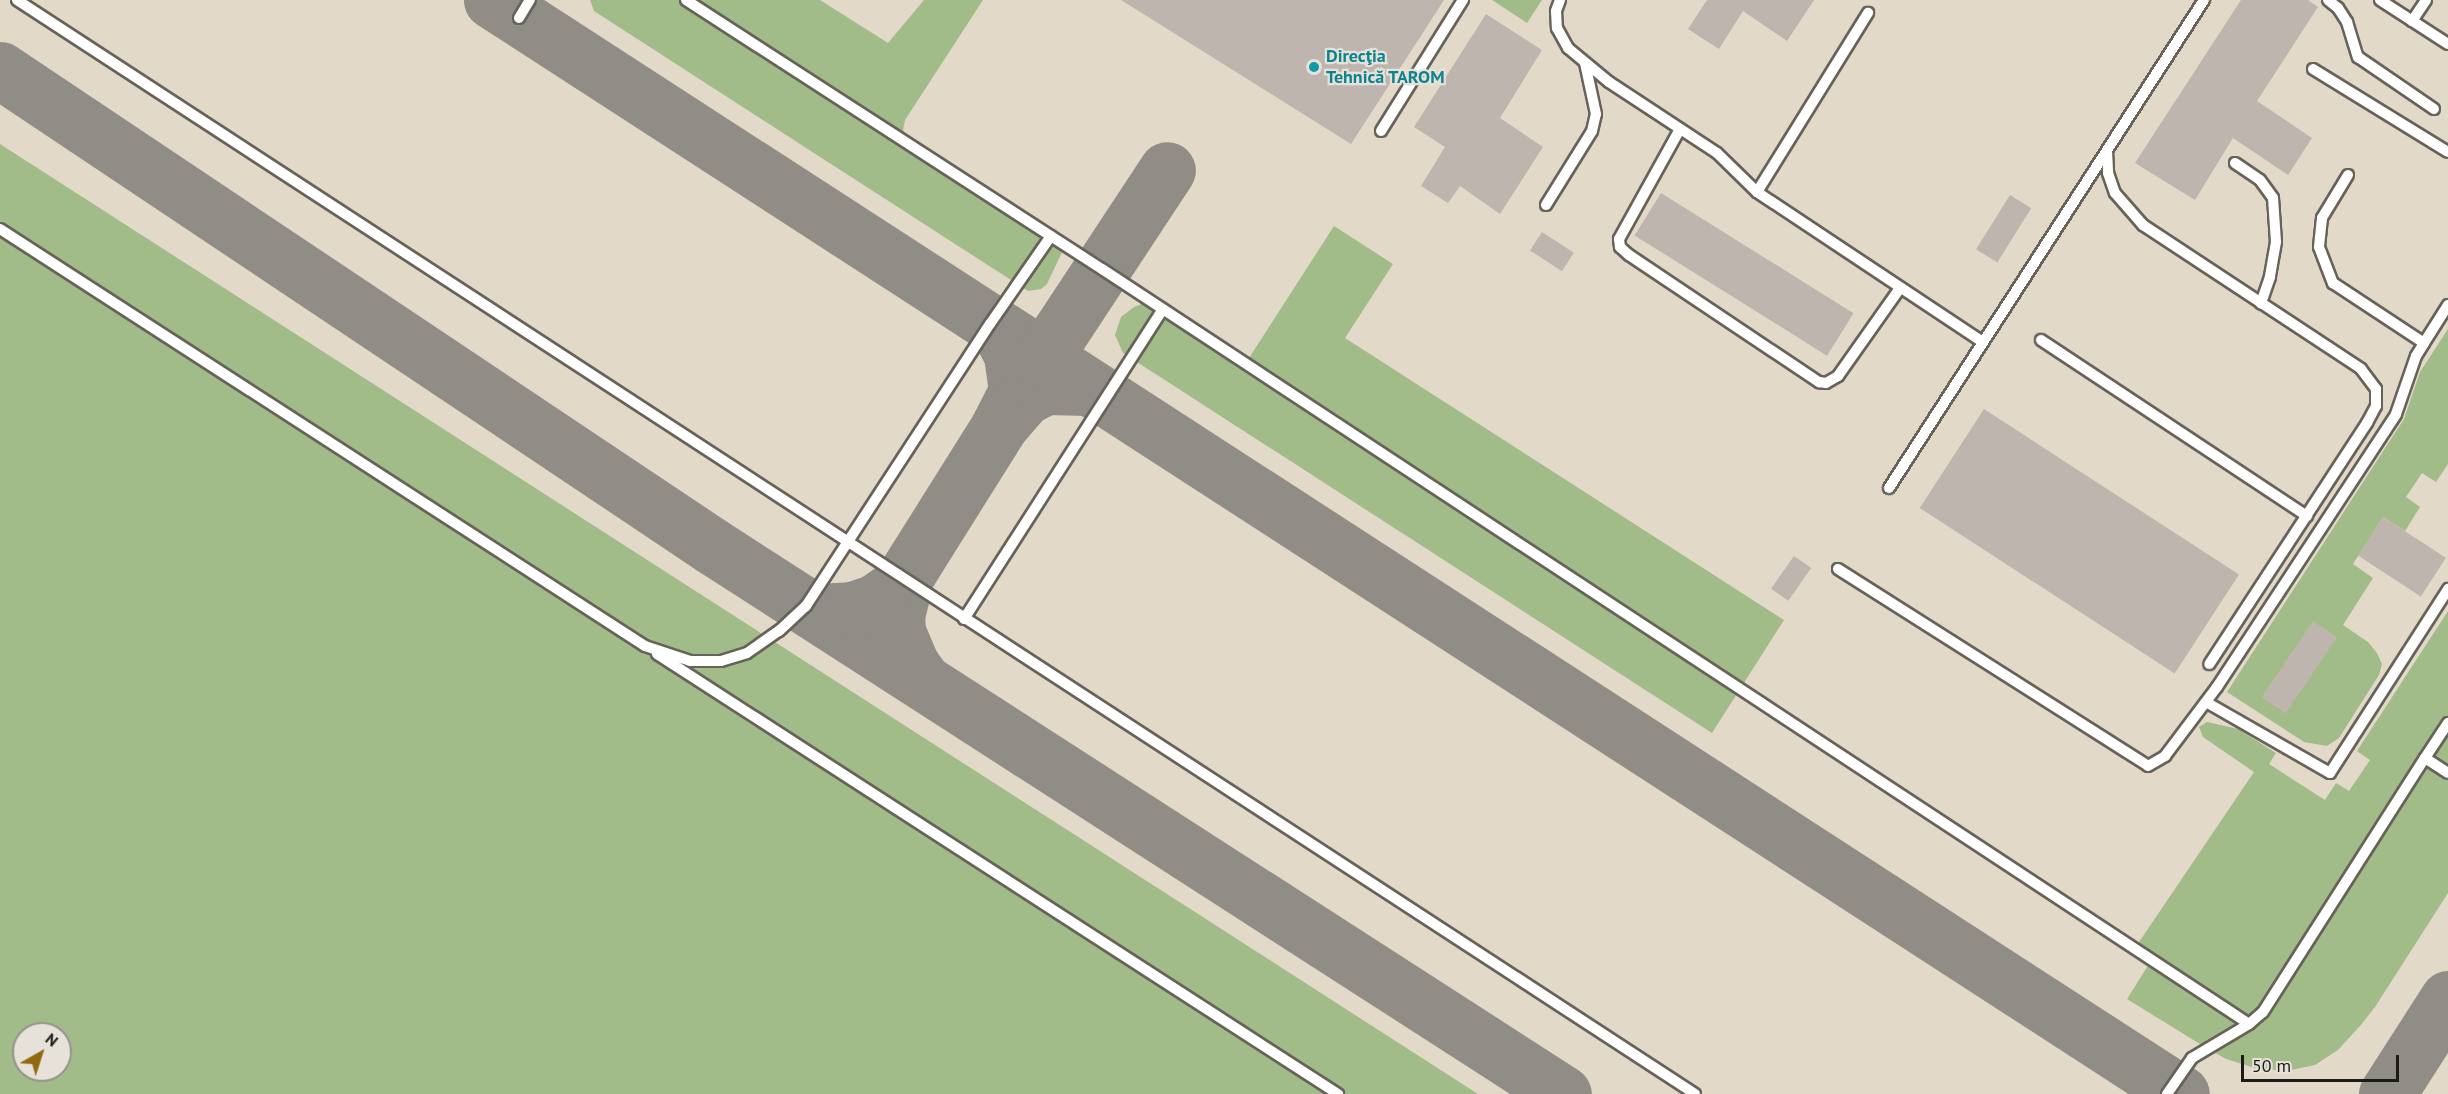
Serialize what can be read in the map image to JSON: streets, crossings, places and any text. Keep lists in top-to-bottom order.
{
  "places": ["Direcţia Tehnică TAROM"],
  "scale_bar": "50 m",
  "north": "top right"
}
